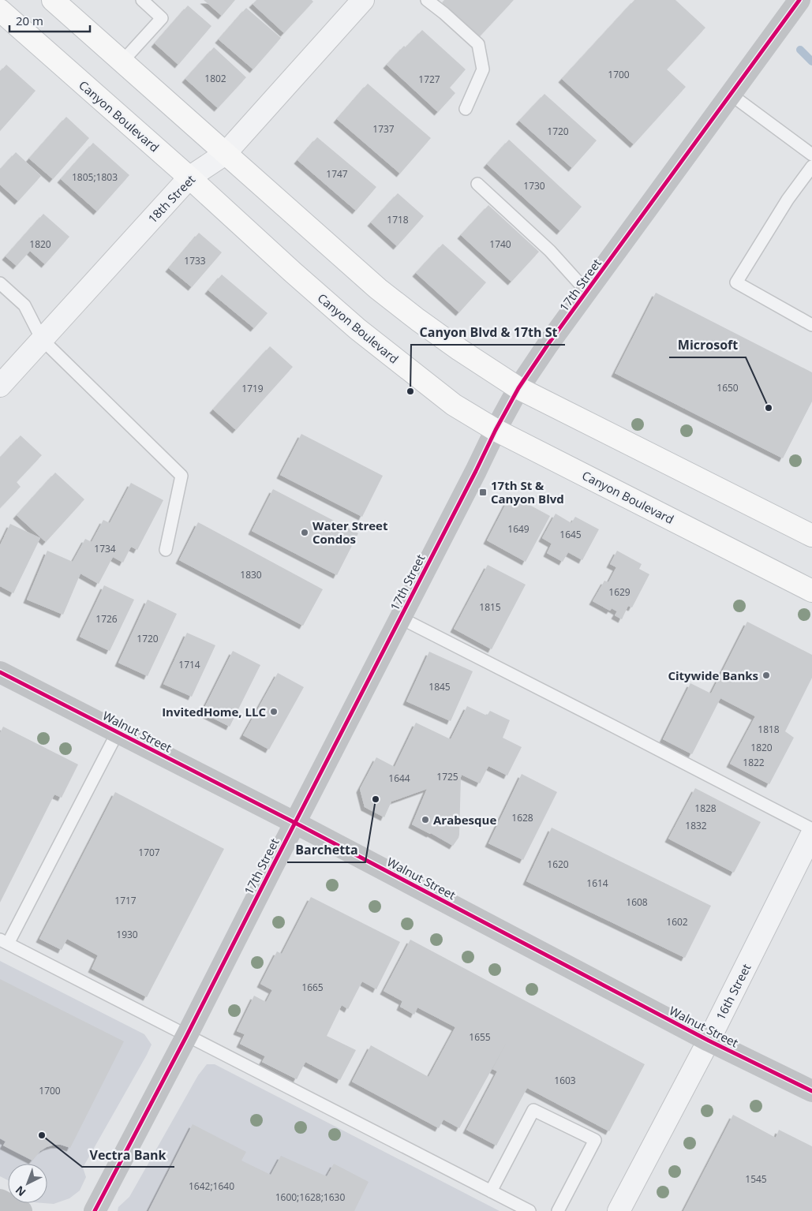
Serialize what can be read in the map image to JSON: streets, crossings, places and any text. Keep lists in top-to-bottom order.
{
  "streets": {
    "main road": ["Canyon Boulevard"],
    "street": [
      "18th Street",
      "17th Street",
      "Walnut Street",
      "16th Street"
    ]
  },
  "crossings": [
    ["Canyon Boulevard", "18th Street"],
    ["Canyon Boulevard", "17th Street"],
    ["17th Street", "Walnut Street"],
    ["Walnut Street", "16th Street"]
  ],
  "places": {
    "other": [
      "Canyon Blvd & 17th St",
      "Microsoft",
      "Water Street Condos",
      "Citywide Banks",
      "InvitedHome, LLC",
      "Barchetta",
      "Arabesque",
      "Vectra Bank"
    ],
    "transit": ["17th St & Canyon Blvd"]
  },
  "house_numbers": [
    "1700",
    "1802",
    "1727",
    "1737",
    "1720",
    "1747",
    "1805;1803",
    "1730",
    "1718",
    "1820",
    "1740",
    "1733",
    "1650",
    "1719",
    "1649",
    "1645",
    "1734",
    "1830",
    "1629",
    "1815",
    "1726",
    "1720",
    "1714",
    "1845",
    "1818",
    "1820",
    "1822",
    "1725",
    "1644",
    "1828",
    "1628",
    "1832",
    "1707",
    "1620",
    "1614",
    "1717",
    "1608",
    "1602",
    "1930",
    "1665",
    "1655",
    "1603",
    "1700",
    "1545",
    "1642;1640",
    "1600;1628;1630"
  ],
  "scale_bar": "20 m",
  "north": "bottom left"
}
